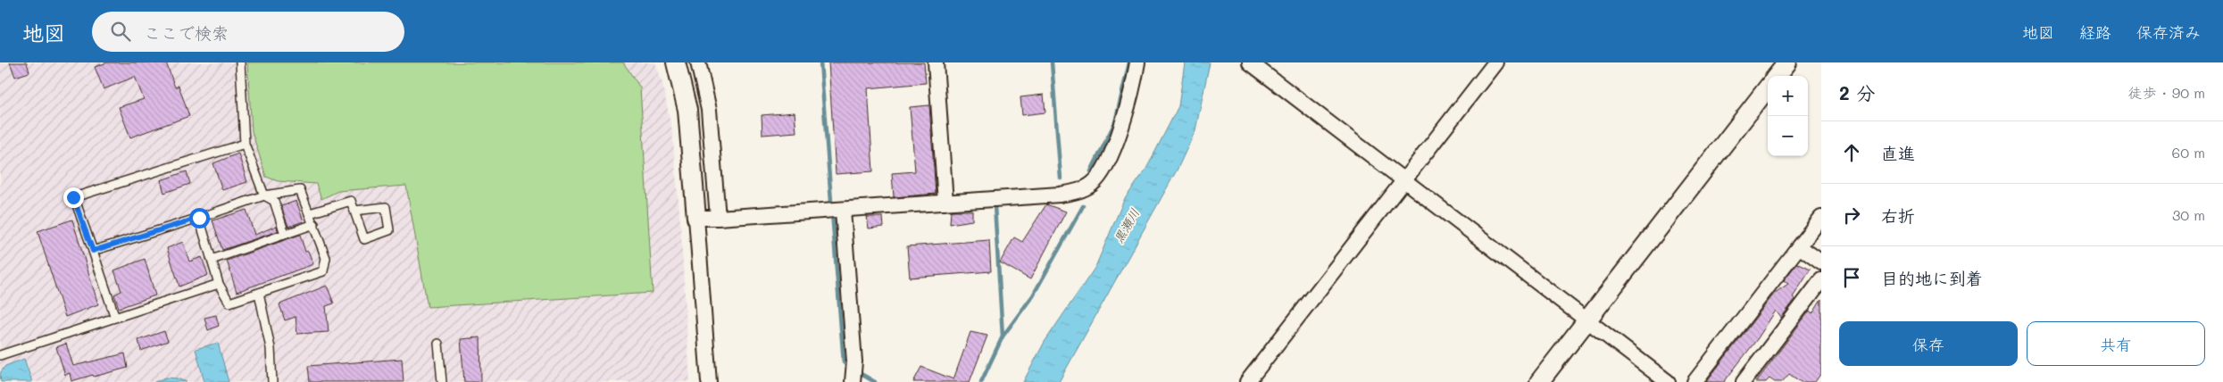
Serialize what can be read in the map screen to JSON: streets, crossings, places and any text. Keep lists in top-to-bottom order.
{
  "water": ["黒瀬川"],
  "page": {
    "header": "地図",
    "search": "ここで検索",
    "nav": ["地図", "経路", "保存済み"],
    "heading": ["2 分", "徒歩 · 90 m"],
    "map_buttons": ["+", "−"],
    "list": [
      ["直進", "60 m"],
      ["右折", "30 m"],
      "目的地に到着"
    ],
    "buttons": ["保存", "共有"]
  }
}
